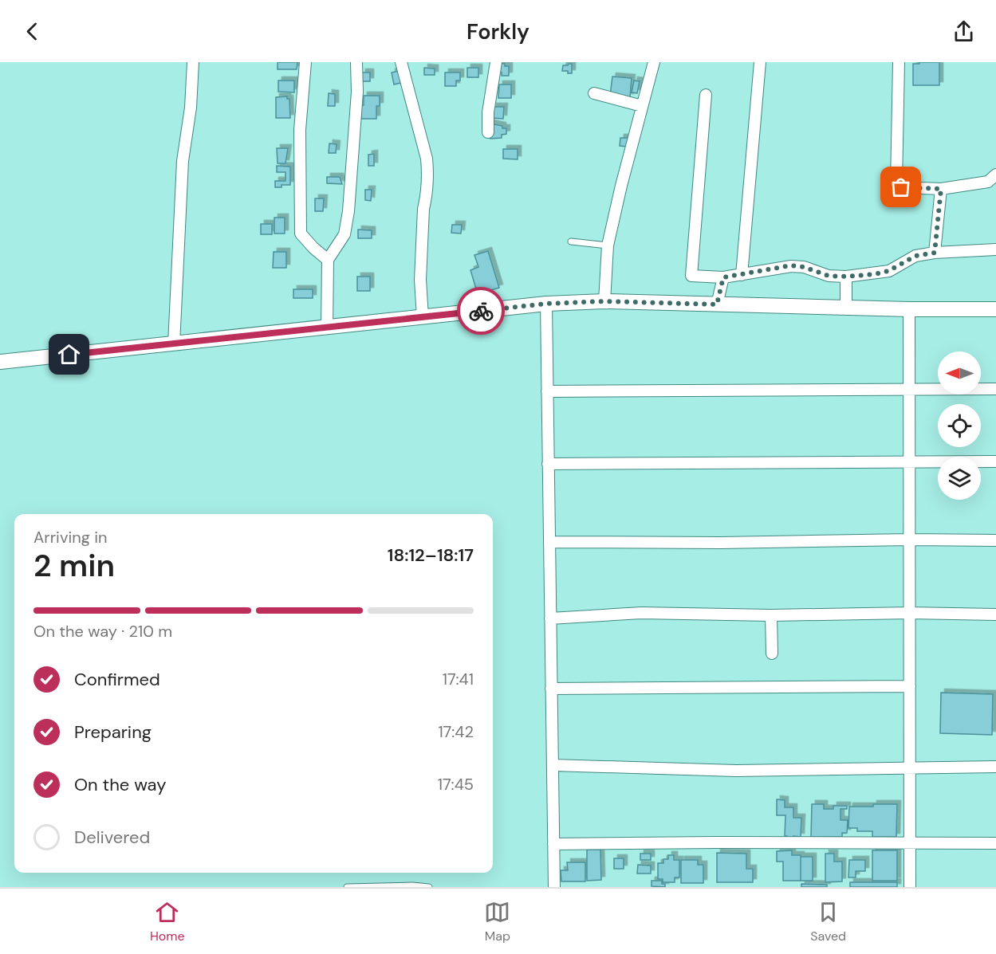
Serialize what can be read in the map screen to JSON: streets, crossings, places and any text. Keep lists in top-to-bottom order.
{
  "north": "left",
  "page": {
    "header": "Forkly",
    "heading": ["2 min", "Arriving in", "18:12–18:17"],
    "bar": "On the way · 210 m",
    "list": [
      ["Confirmed", "17:41"],
      ["Preparing", "17:42"],
      ["On the way", "17:45"],
      "Delivered"
    ],
    "tabs": ["Home", "Map", "Saved"]
  }
}
